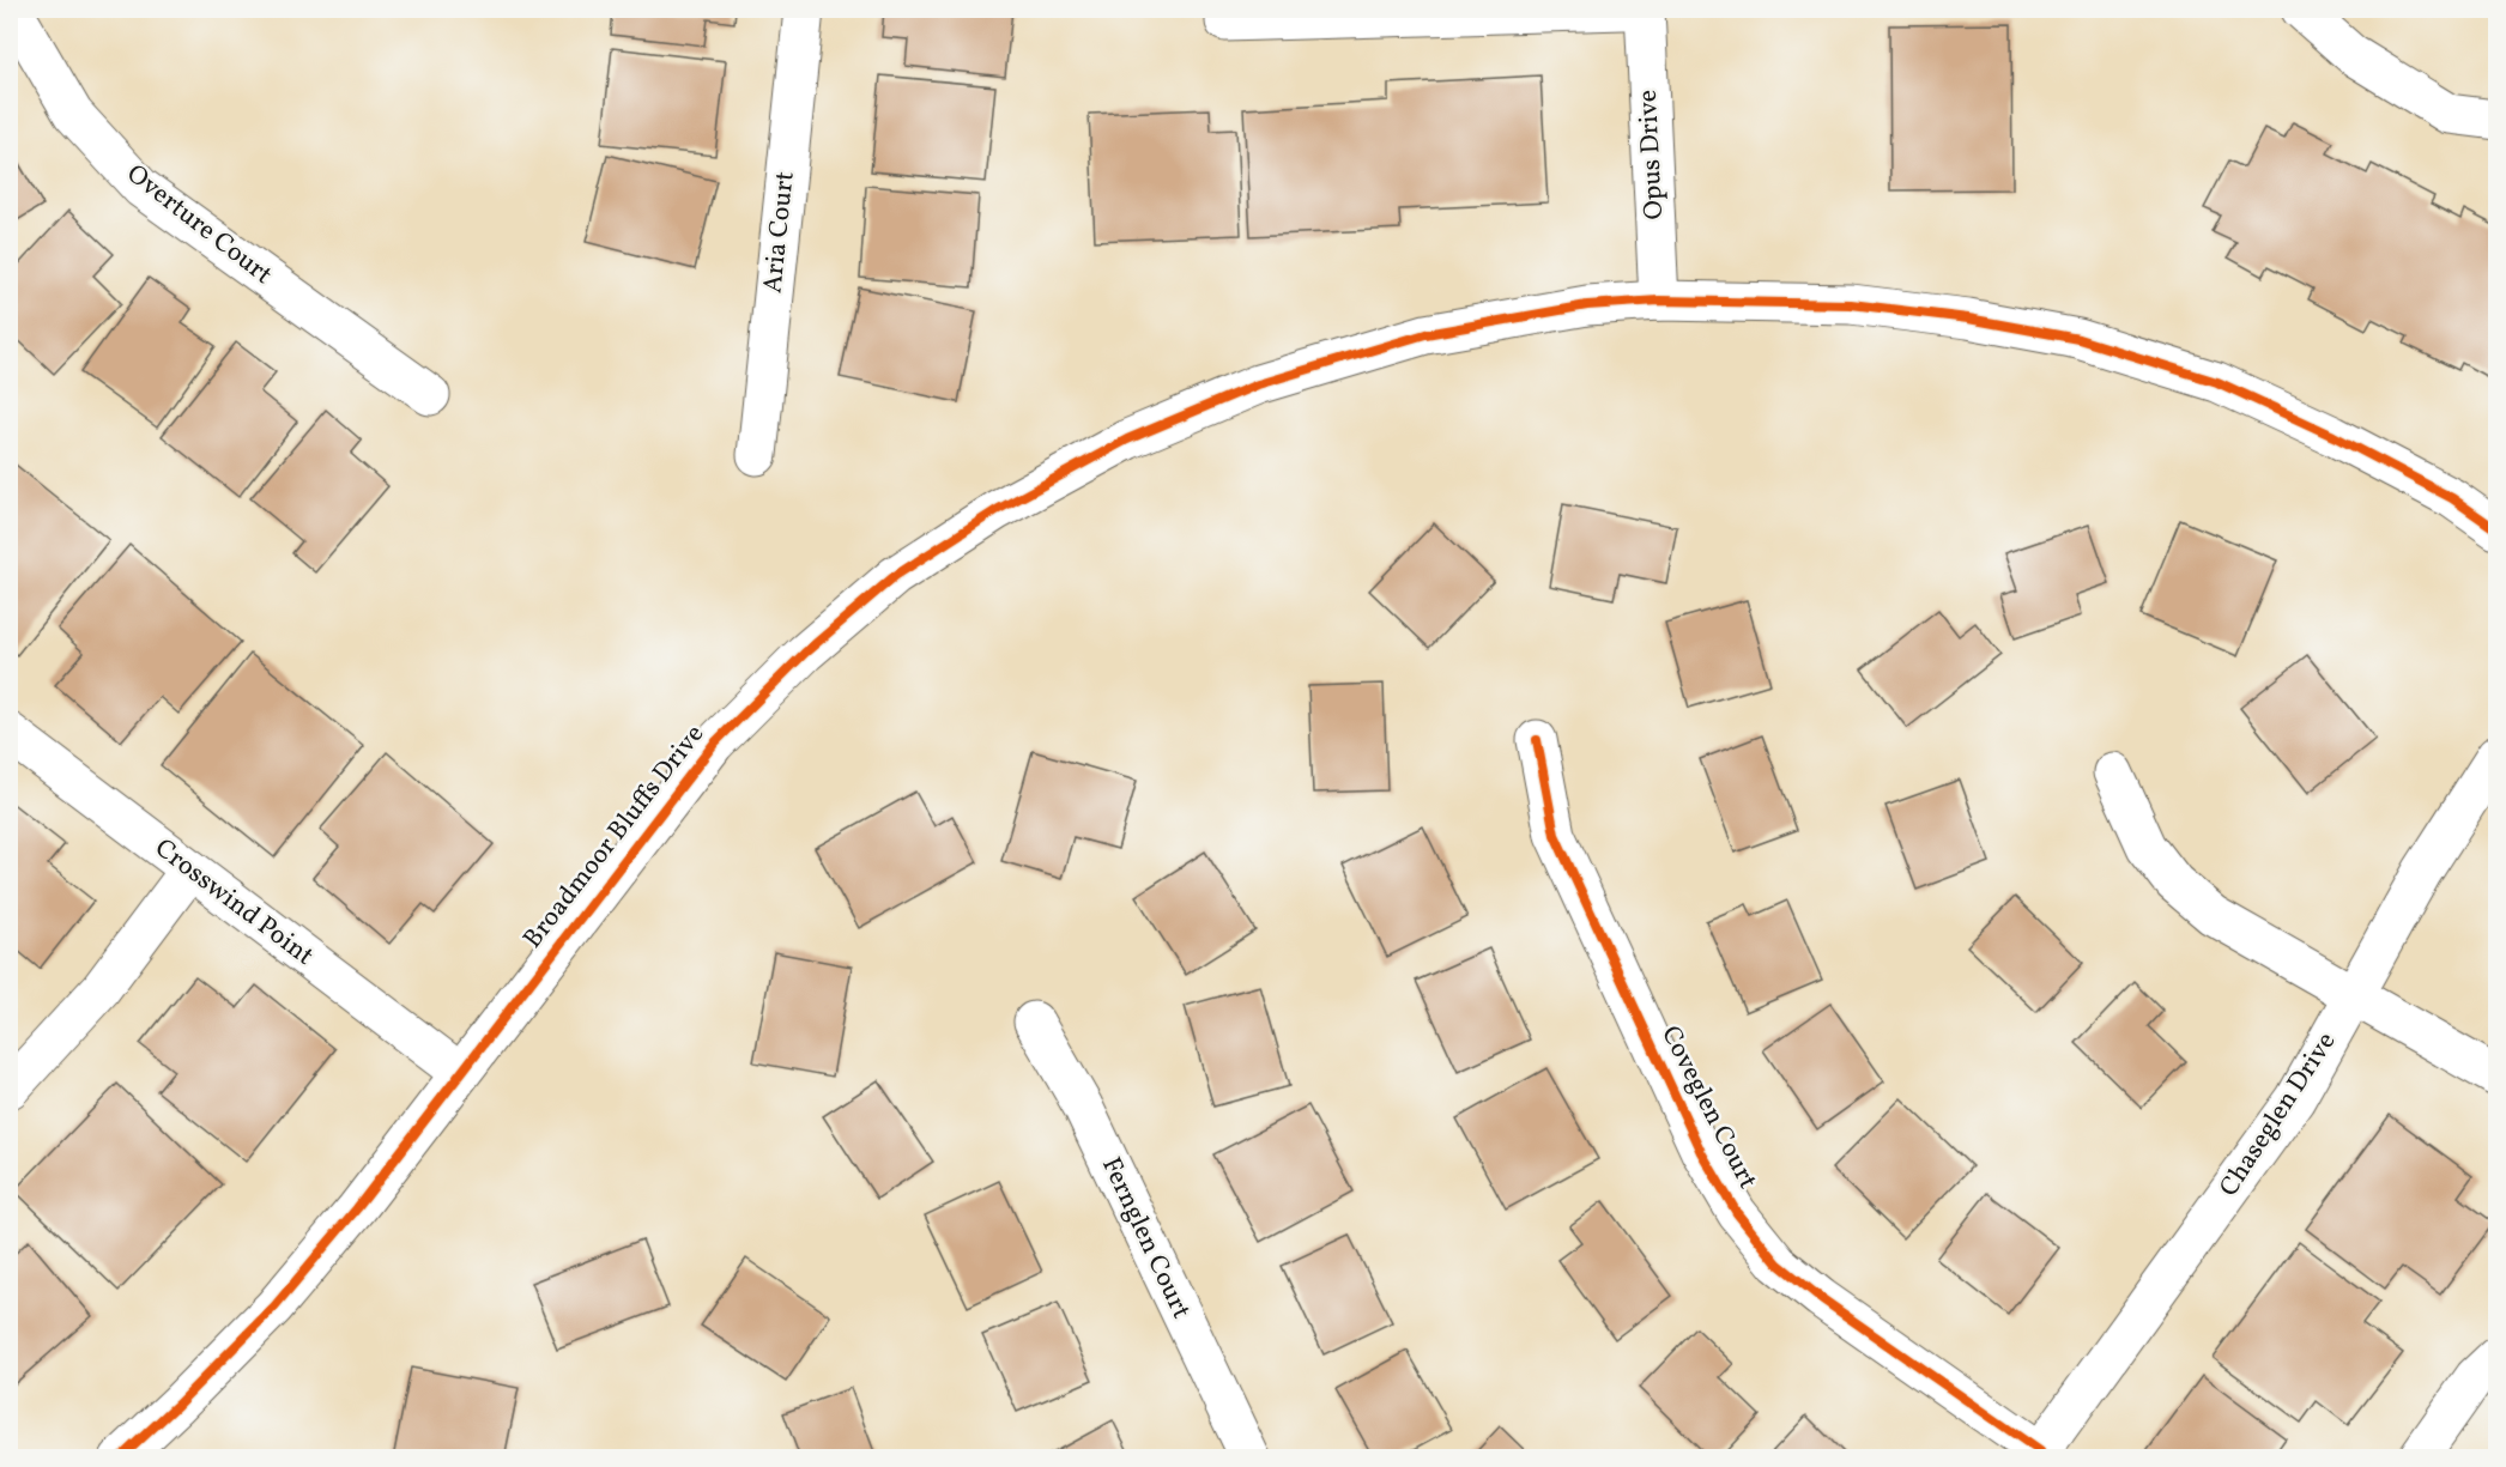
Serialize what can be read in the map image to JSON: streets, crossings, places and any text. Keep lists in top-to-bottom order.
{
  "streets": {
    "street": [
      "Opus Drive",
      "Overture Court",
      "Aria Court",
      "Broadmoor Bluffs Drive",
      "Crosswind Point",
      "Coveglen Court",
      "Chaseglen Drive",
      "Fernglen Court"
    ]
  },
  "crossings": [
    ["Opus Drive", "Broadmoor Bluffs Drive"],
    ["Broadmoor Bluffs Drive", "Crosswind Point"],
    ["Coveglen Court", "Chaseglen Drive"]
  ]
}
